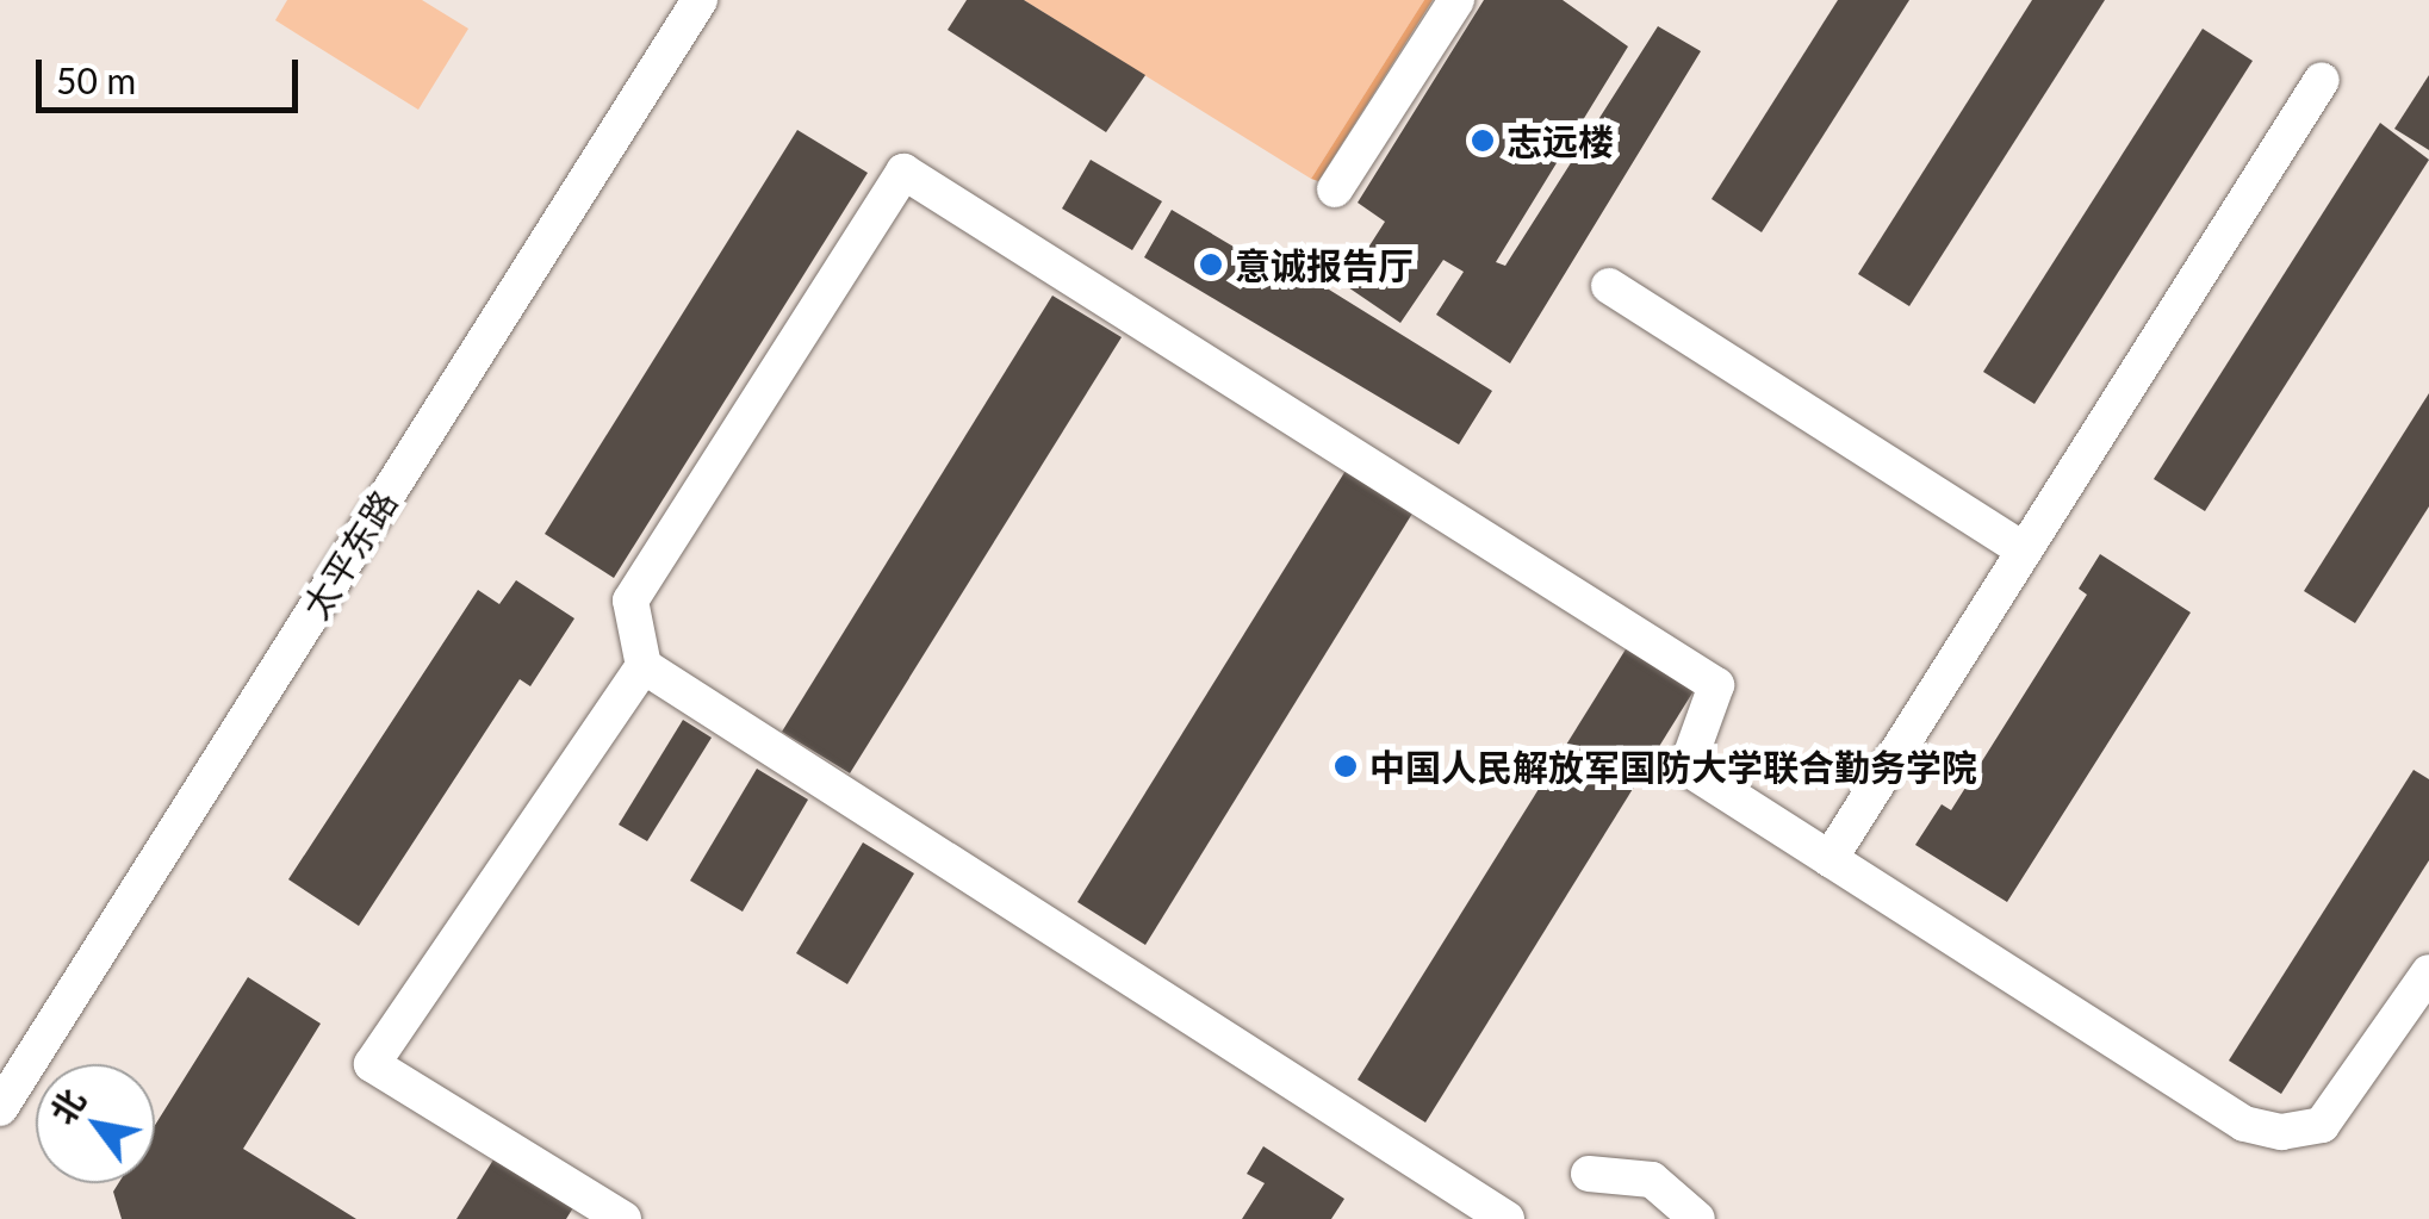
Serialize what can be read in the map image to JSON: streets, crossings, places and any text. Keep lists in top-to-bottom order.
{
  "streets": {
    "street": ["太平东路"]
  },
  "places": ["志远楼", "意诚报告厅", "中国人民解放军国防大学联合勤务学院"],
  "scale_bar": "50 m",
  "north": "top left"
}
